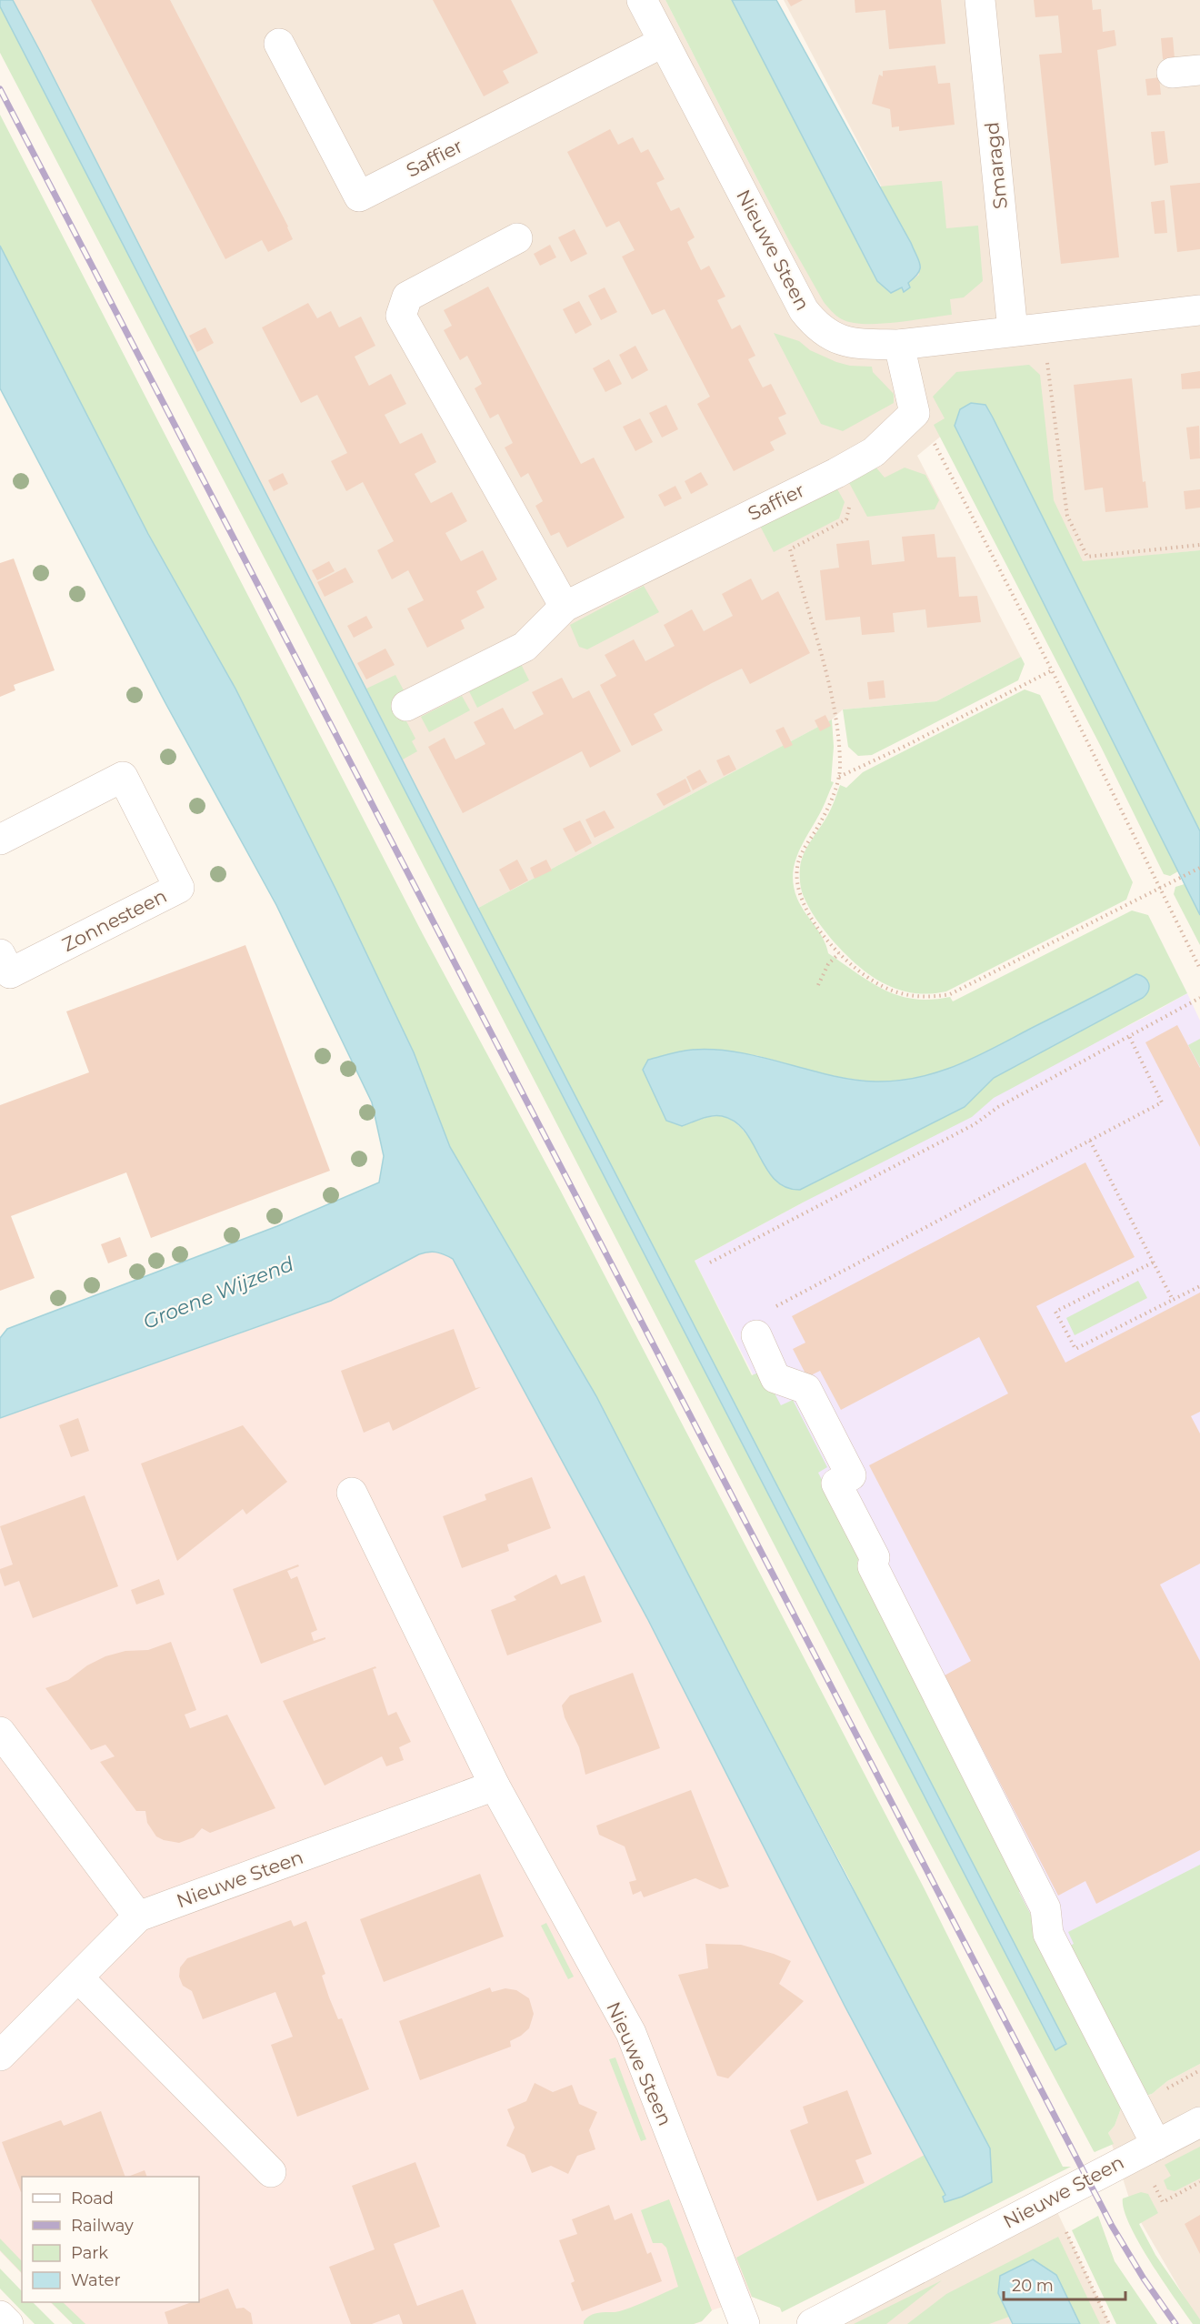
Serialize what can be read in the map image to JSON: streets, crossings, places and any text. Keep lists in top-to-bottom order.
{
  "streets": {
    "street": [
      "Saffier",
      "Smaragd",
      "Nieuwe Steen",
      "Zonnesteen"
    ]
  },
  "crossings": [
    ["Saffier", "Nieuwe Steen"],
    ["Smaragd", "Nieuwe Steen"]
  ],
  "water": ["Groene Wijzend"],
  "legend": [
    "Road",
    "Railway",
    "Park",
    "Water"
  ],
  "scale_bar": "20 m"
}
